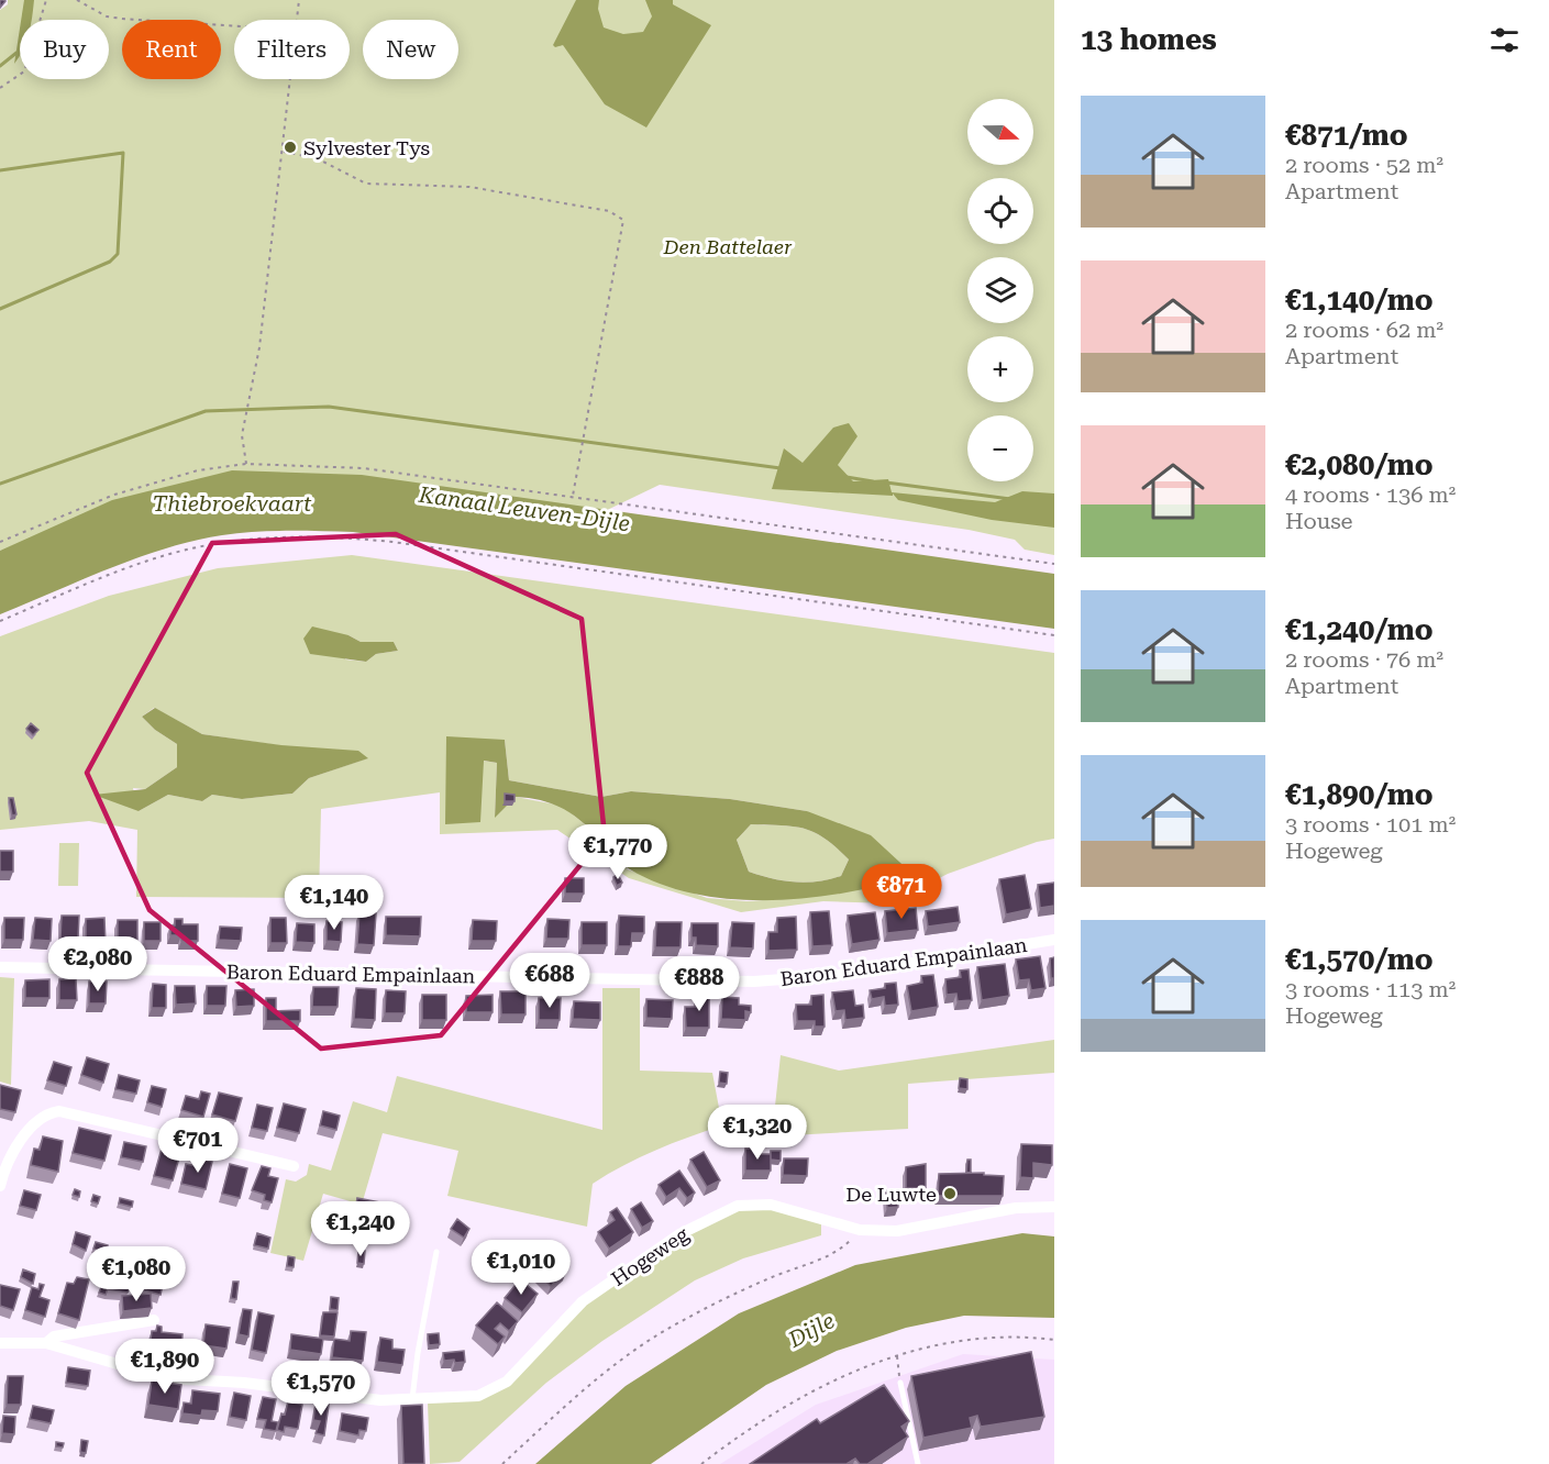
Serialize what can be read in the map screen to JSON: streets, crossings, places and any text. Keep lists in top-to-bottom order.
{
  "streets": {
    "street": ["Baron Eduard Empainlaan", "Hogeweg"]
  },
  "water": ["Thiebroekvaart", "Kanaal Leuven-Dijle", "Dijle"],
  "parks": ["Den Battelaer"],
  "places": ["Sylvester Tys", "De Luwte"],
  "north": "right",
  "page": {
    "heading": "13 homes",
    "chip": [
      "Buy",
      "Rent",
      "Filters",
      "New"
    ],
    "list": [
      {
        "name": "€871/mo",
        "note": "2 rooms · 52 m² · Apartment"
      },
      {
        "name": "€1,140/mo",
        "note": "2 rooms · 62 m² · Apartment"
      },
      {
        "name": "€2,080/mo",
        "note": "4 rooms · 136 m² · House"
      },
      {
        "name": "€1,240/mo",
        "note": "2 rooms · 76 m² · Apartment"
      },
      {
        "name": "€1,890/mo",
        "note": "3 rooms · 101 m² · Hogeweg"
      },
      {
        "name": "€1,570/mo",
        "note": "3 rooms · 113 m² · Hogeweg"
      }
    ],
    "map_buttons": ["+", "−"],
    "price": [
      "€1,770",
      "€871",
      "€1,140",
      "€2,080",
      "€688",
      "€888",
      "€1,320",
      "€701",
      "€1,240",
      "€1,010",
      "€1,080",
      "€1,890",
      "€1,570"
    ]
  }
}
